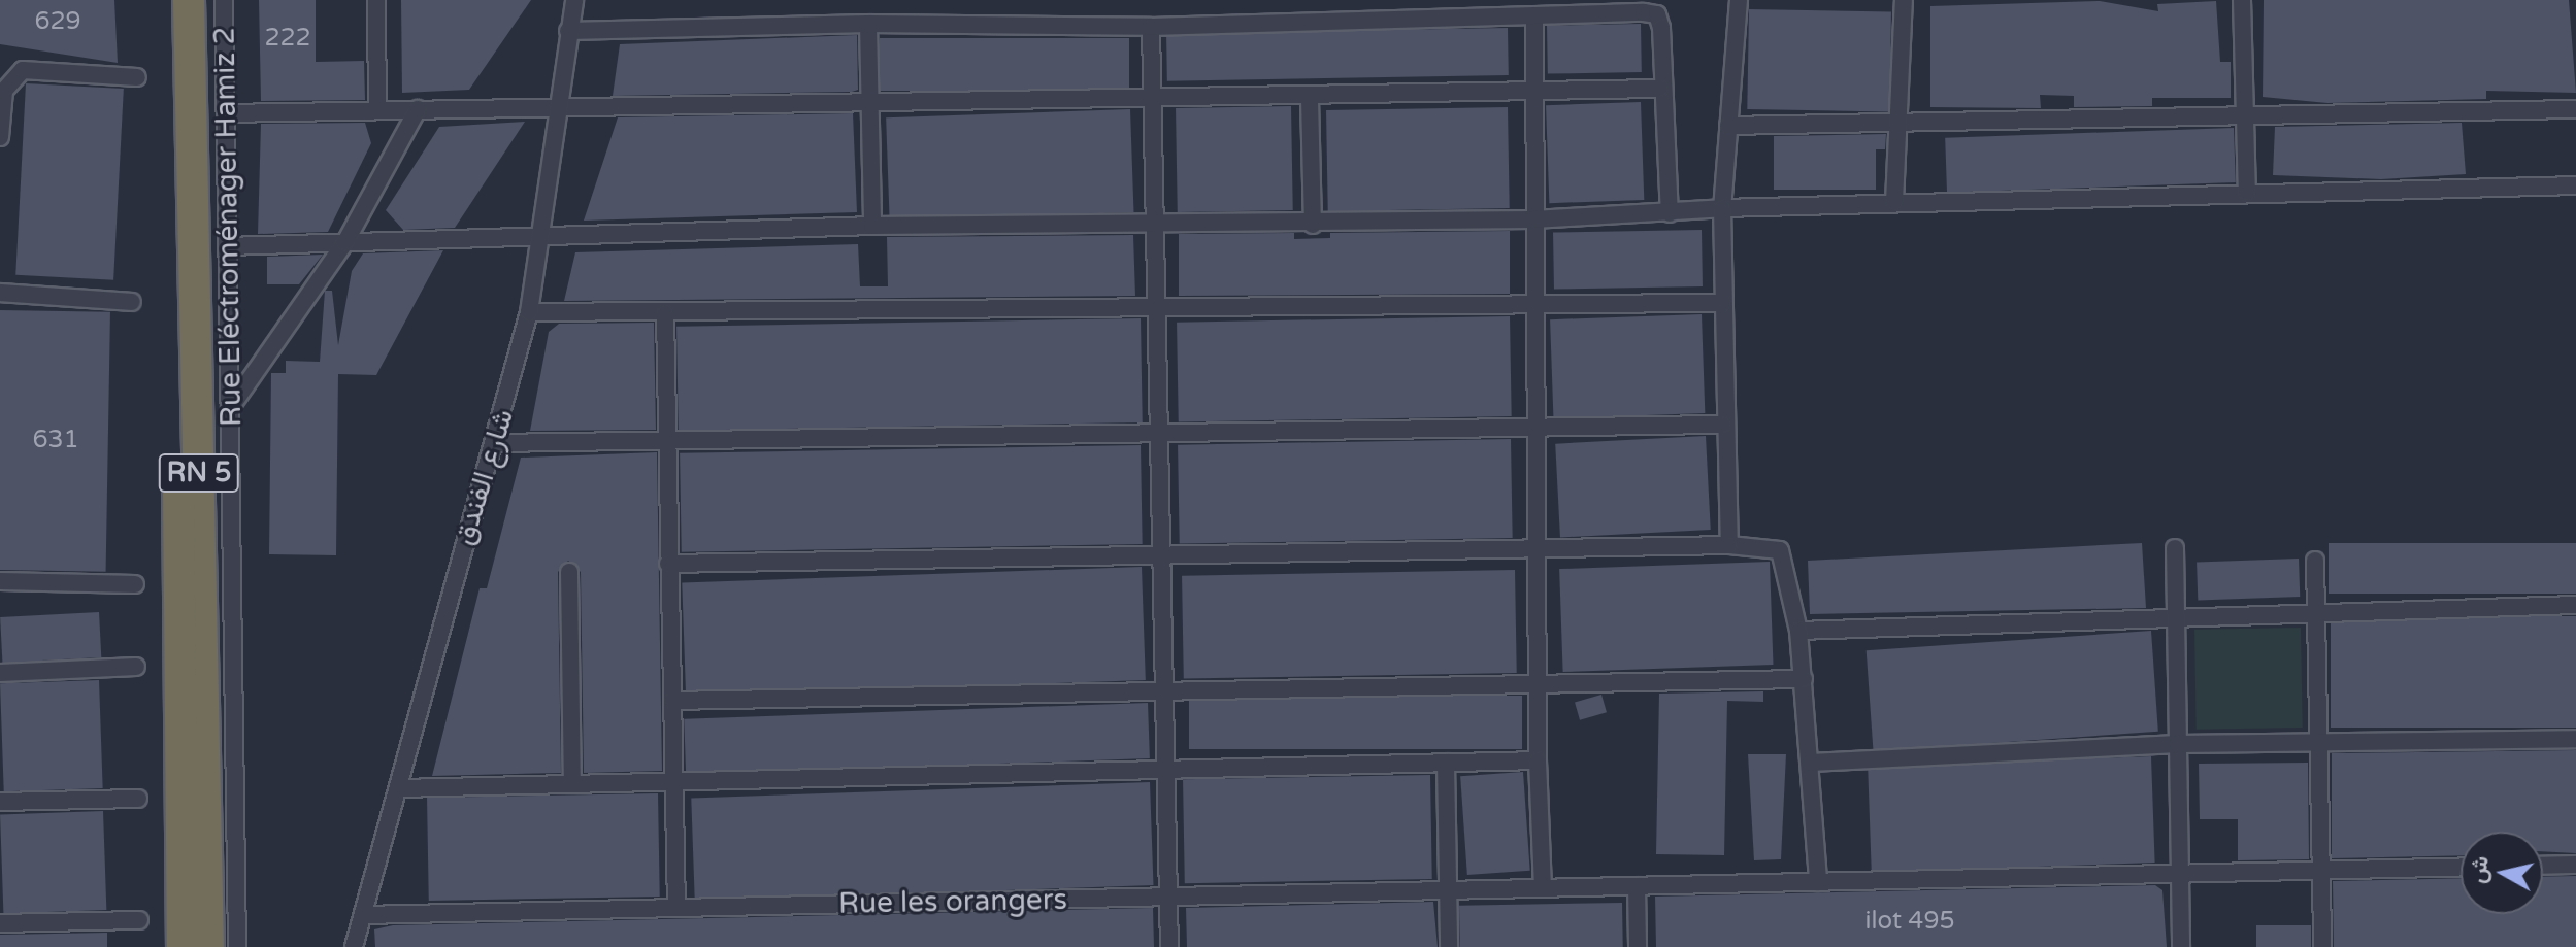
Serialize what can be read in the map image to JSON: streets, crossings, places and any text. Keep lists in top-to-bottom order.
{
  "streets": {
    "highway": ["RN 5"],
    "street": ["Rue Eléctroménager Hamiz 2", "شارع الفندق", "Rue les orangers"]
  },
  "crossings": [
    ["شارع الفندق", "Rue les orangers"]
  ],
  "house_numbers": [
    "629",
    "222",
    "631",
    "ilot 495"
  ],
  "north": "left"
}
